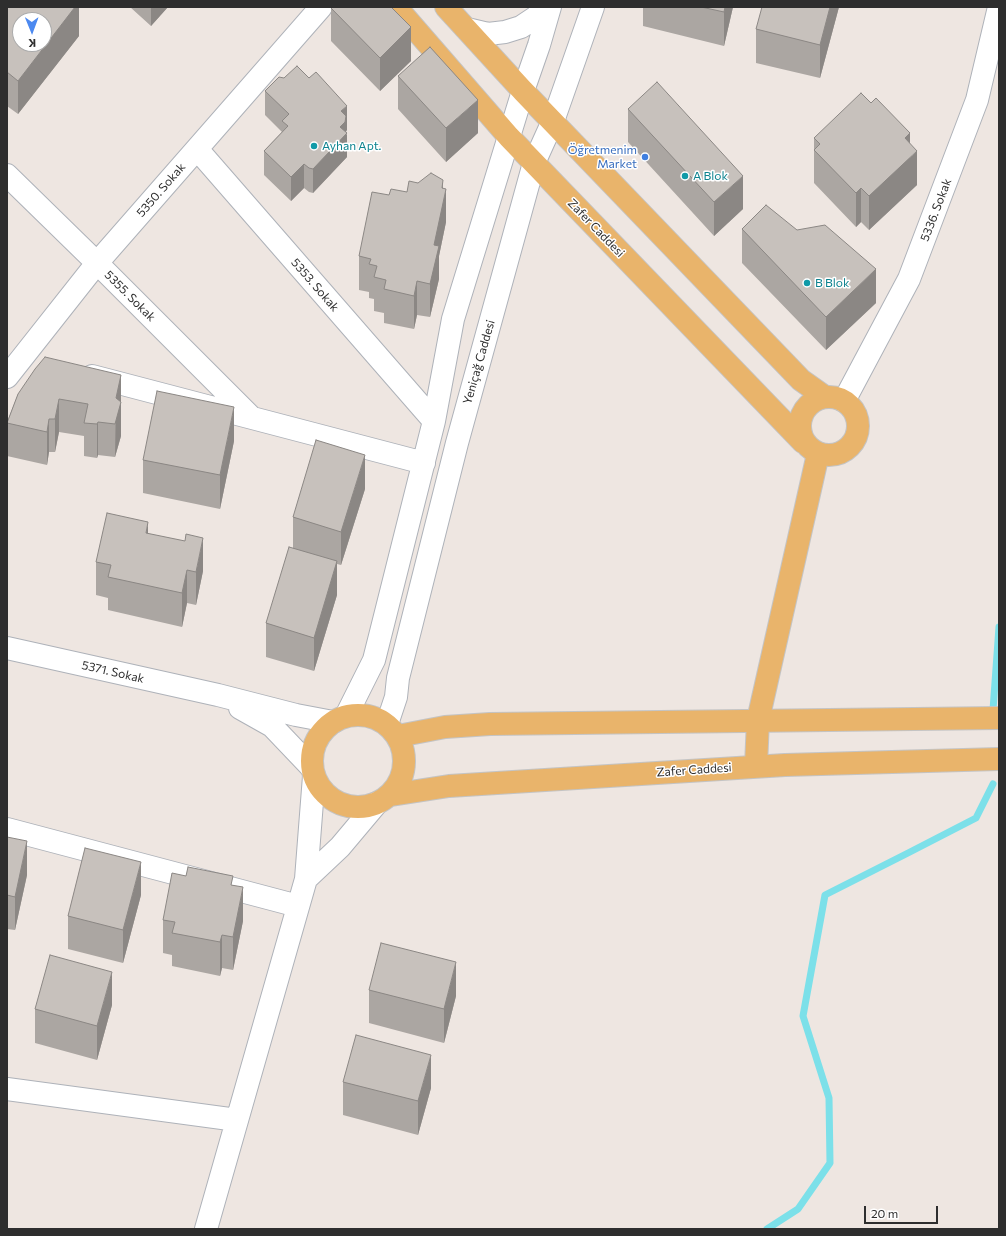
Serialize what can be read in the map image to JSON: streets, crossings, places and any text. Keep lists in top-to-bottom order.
{
  "streets": {
    "main road": ["Zafer Caddesi"],
    "street": [
      "5350. Sokak",
      "5336. Sokak",
      "5353. Sokak",
      "5355. Sokak",
      "Yeniçağ Caddesi",
      "5371. Sokak"
    ]
  },
  "crossings": [
    ["5350. Sokak", "5353. Sokak"],
    ["5350. Sokak", "5355. Sokak"],
    ["5336. Sokak", "Zafer Caddesi"],
    ["Zafer Caddesi", "Yeniçağ Caddesi"],
    ["Zafer Caddesi", "5371. Sokak"],
    ["Yeniçağ Caddesi", "5371. Sokak"]
  ],
  "places": [
    "Ayhan Apt.",
    "Öğretmenim Market",
    "A Blok",
    "B Blok"
  ],
  "scale_bar": "20 m",
  "north": "bottom"
}
